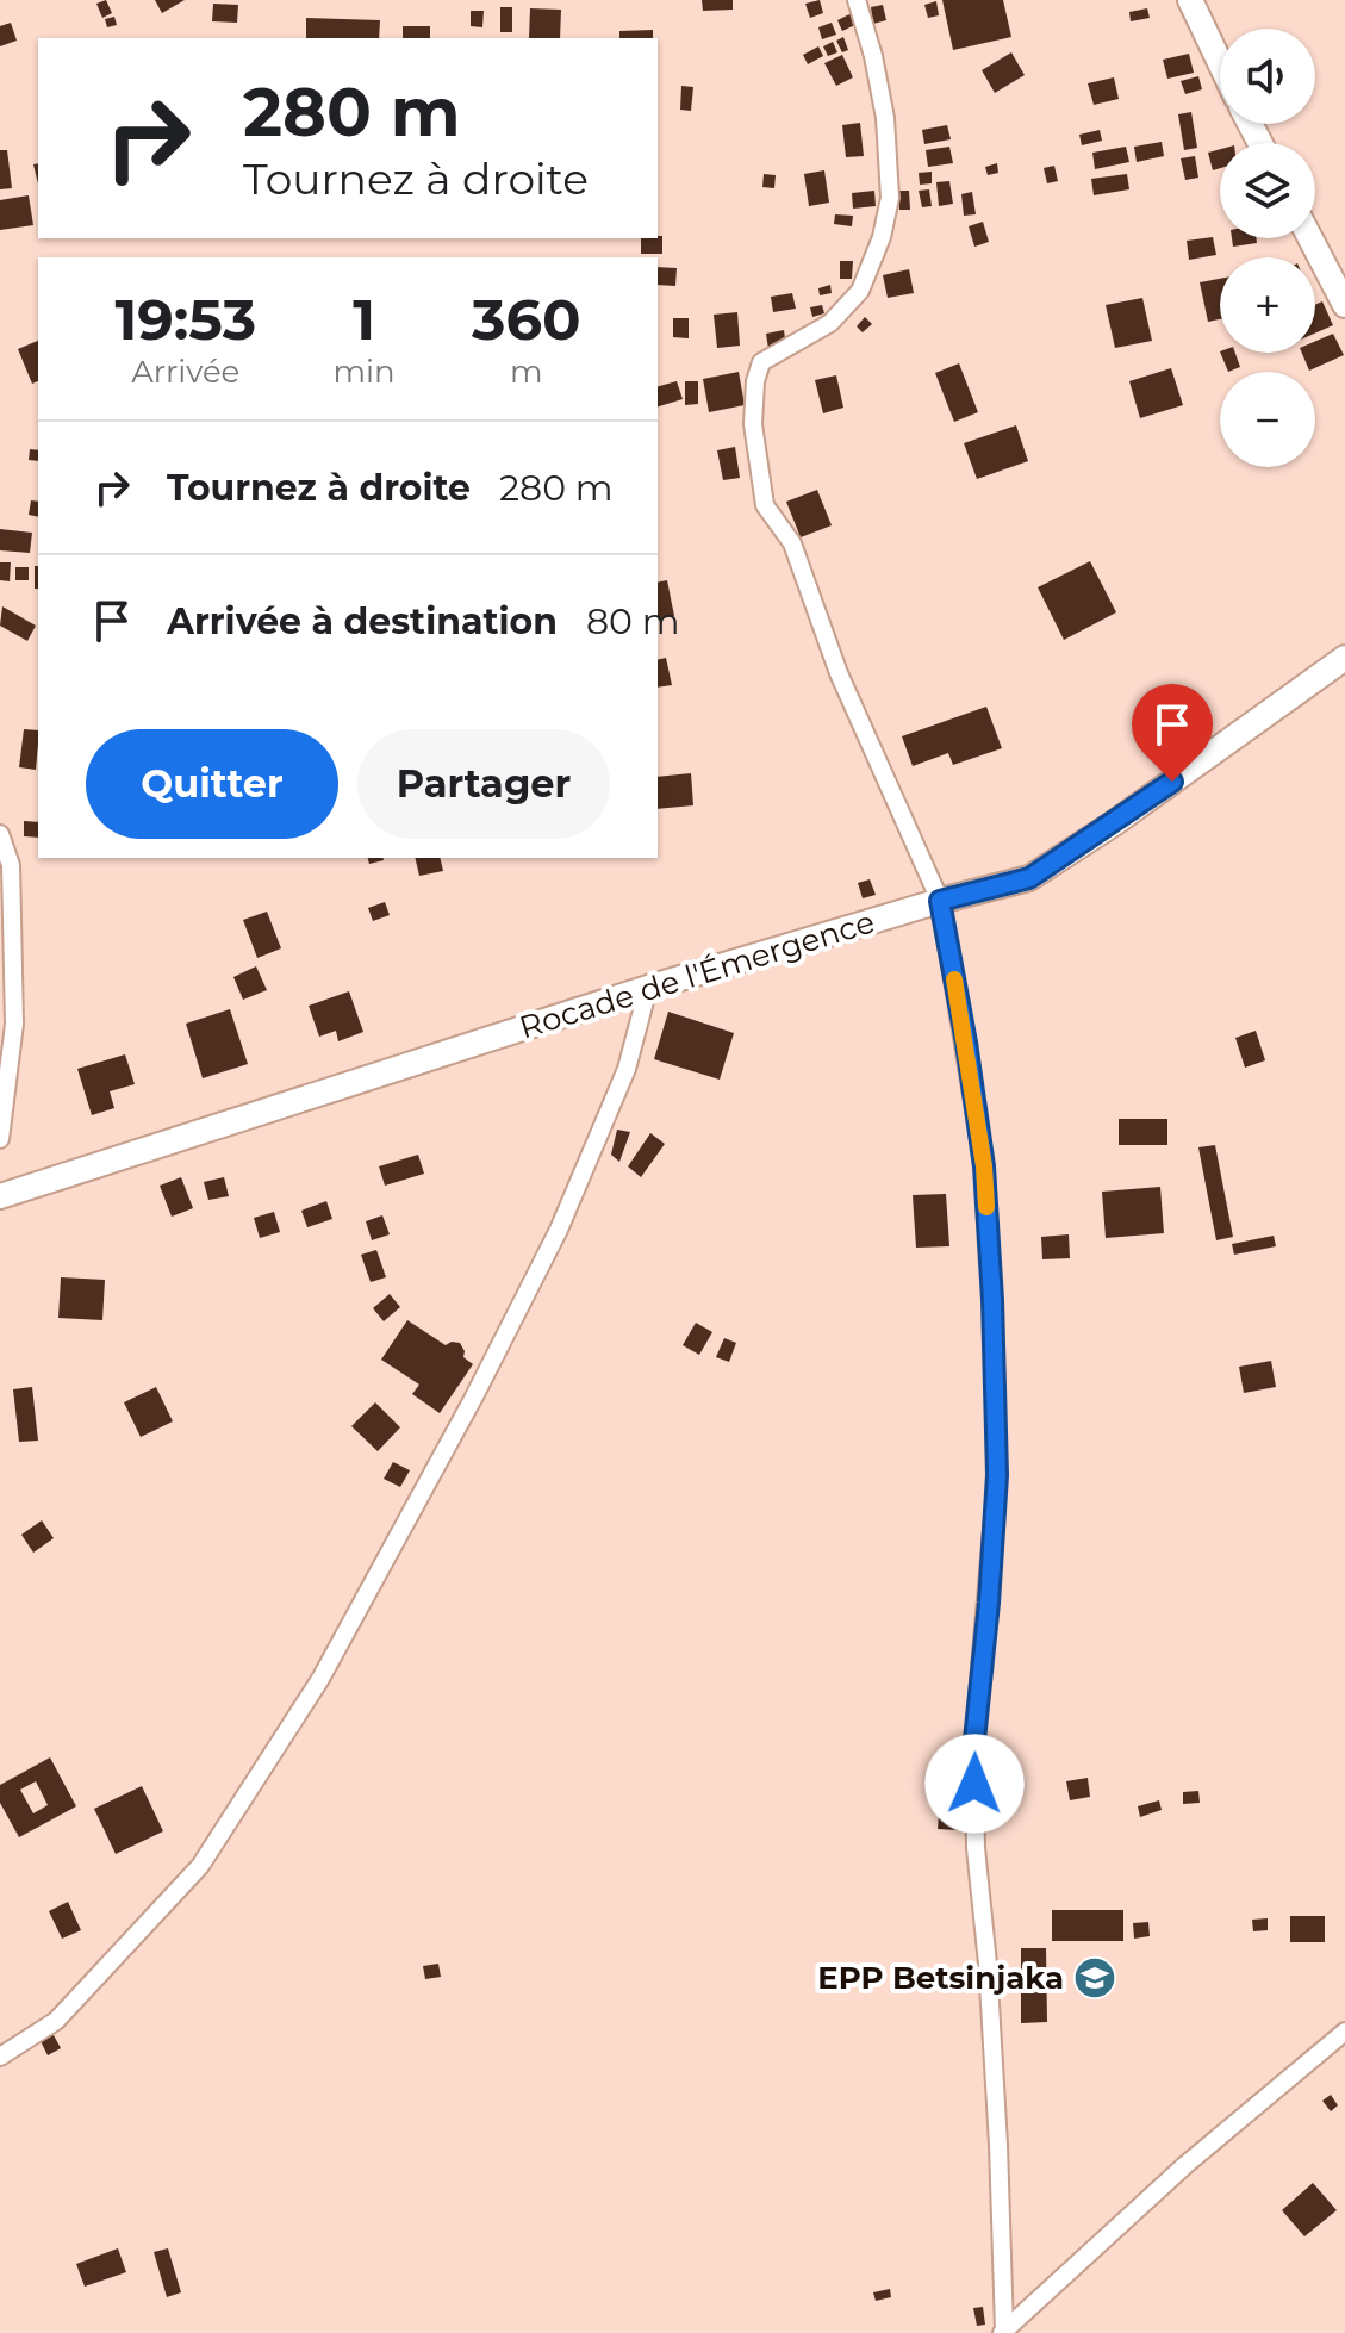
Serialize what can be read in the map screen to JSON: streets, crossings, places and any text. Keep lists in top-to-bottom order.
{
  "streets": {
    "street": ["Rocade de l'Émergence"]
  },
  "places": {
    "school or university": ["EPP Betsinjaka"]
  },
  "page": {
    "map_buttons": ["+", "−"],
    "turn": ["280 m", "Tournez à droite"],
    "eta": [
      "19:53",
      "Arrivée",
      "1",
      "min",
      "360",
      "m"
    ],
    "list": [
      {
        "name": "Tournez à droite",
        "value": "280 m"
      },
      {
        "name": "Arrivée à destination",
        "value": "80 m"
      }
    ],
    "buttons": ["Quitter", "Partager"]
  }
}
